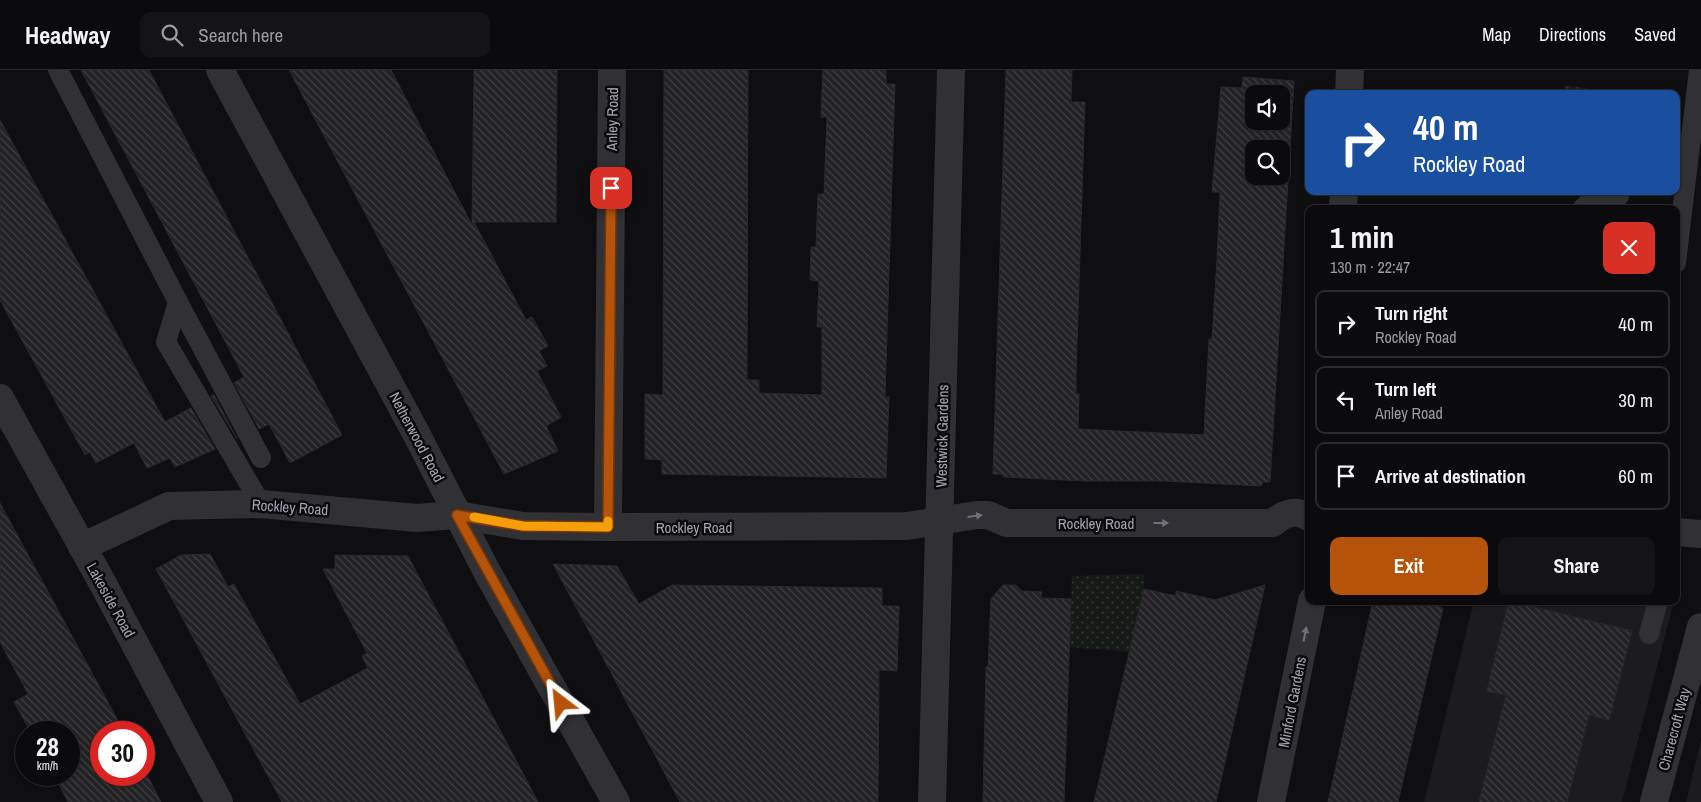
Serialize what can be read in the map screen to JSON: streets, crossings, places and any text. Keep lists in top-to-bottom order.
{
  "streets": {
    "street": [
      "Anley Road",
      "Westwick Gardens",
      "Netherwood Road",
      "Rockley Road",
      "Lakeside Road",
      "Minford Gardens",
      "Charecroft Way"
    ]
  },
  "crossings": [
    ["Anley Road", "Rockley Road"],
    ["Westwick Gardens", "Rockley Road"],
    ["Netherwood Road", "Rockley Road"],
    ["Rockley Road", "Lakeside Road"]
  ],
  "one_way": ["Minford Gardens"],
  "page": {
    "header": "Headway",
    "search": "Search here",
    "nav": ["Map", "Directions", "Saved"],
    "turn": ["40 m", "Rockley Road"],
    "heading": ["1 min", "130 m · 22:47"],
    "list": [
      {
        "name": "Turn right",
        "note": "Rockley Road",
        "value": "40 m"
      },
      {
        "name": "Turn left",
        "note": "Anley Road",
        "value": "30 m"
      },
      {
        "name": "Arrive at destination",
        "value": "60 m"
      }
    ],
    "buttons": ["Exit", "Share"],
    "speed": "28 km/h",
    "limit": "30"
  }
}
